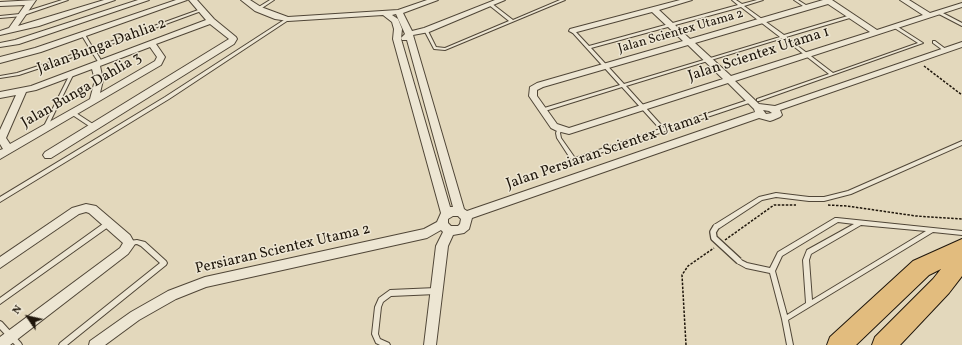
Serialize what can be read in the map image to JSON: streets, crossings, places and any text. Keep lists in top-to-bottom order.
{
  "streets": {
    "street": [
      "Jalan Scientex Utama 2",
      "Jalan Bunga Dahlia 2",
      "Jalan Scientex Utama 1",
      "Jalan Bunga Dahlia 3",
      "Jalan Persiaran Scientex Utama 1",
      "Persiaran Scientex Utama 2"
    ]
  },
  "crossings": [
    ["Jalan Bunga Dahlia 2", "Jalan Bunga Dahlia 3"],
    ["Jalan Persiaran Scientex Utama 1", "Persiaran Scientex Utama 2"]
  ],
  "north": "top left"
}
